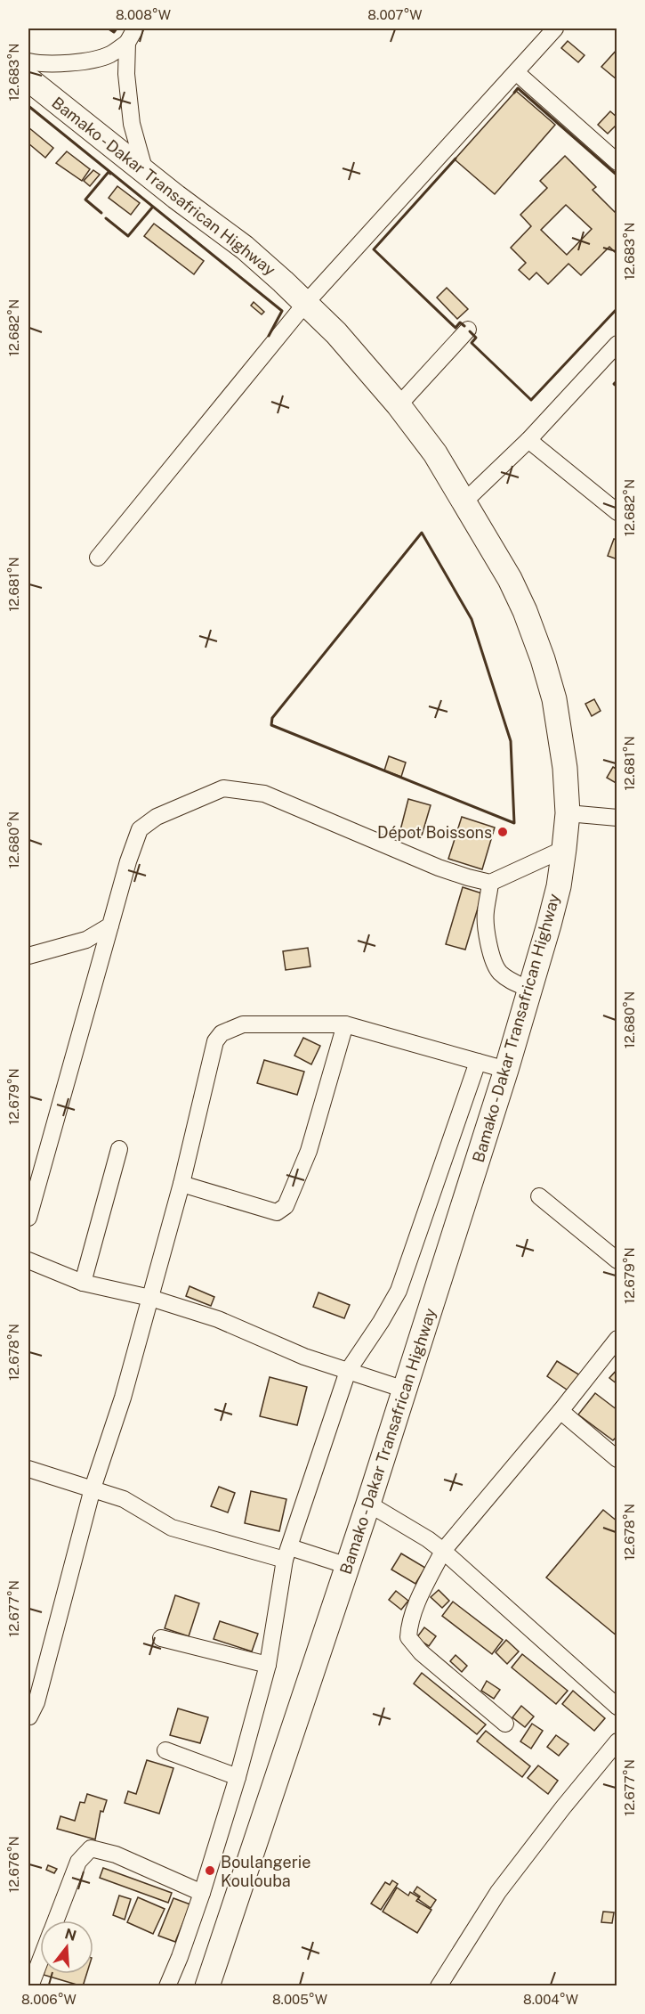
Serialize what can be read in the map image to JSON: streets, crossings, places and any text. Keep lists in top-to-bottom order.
{
  "streets": {
    "highway": ["Bamako - Dakar Transafrican Highway"]
  },
  "places": ["Dépot Boissons", "Boulangerie Koulouba"],
  "north": "top",
  "coordinates": [
    "8.008°W",
    "8.007°W",
    "12.683°N",
    "12.682°N",
    "12.681°N",
    "12.680°N",
    "12.679°N",
    "12.678°N",
    "12.677°N",
    "12.676°N",
    "8.006°W",
    "8.005°W",
    "8.004°W"
  ]
}
